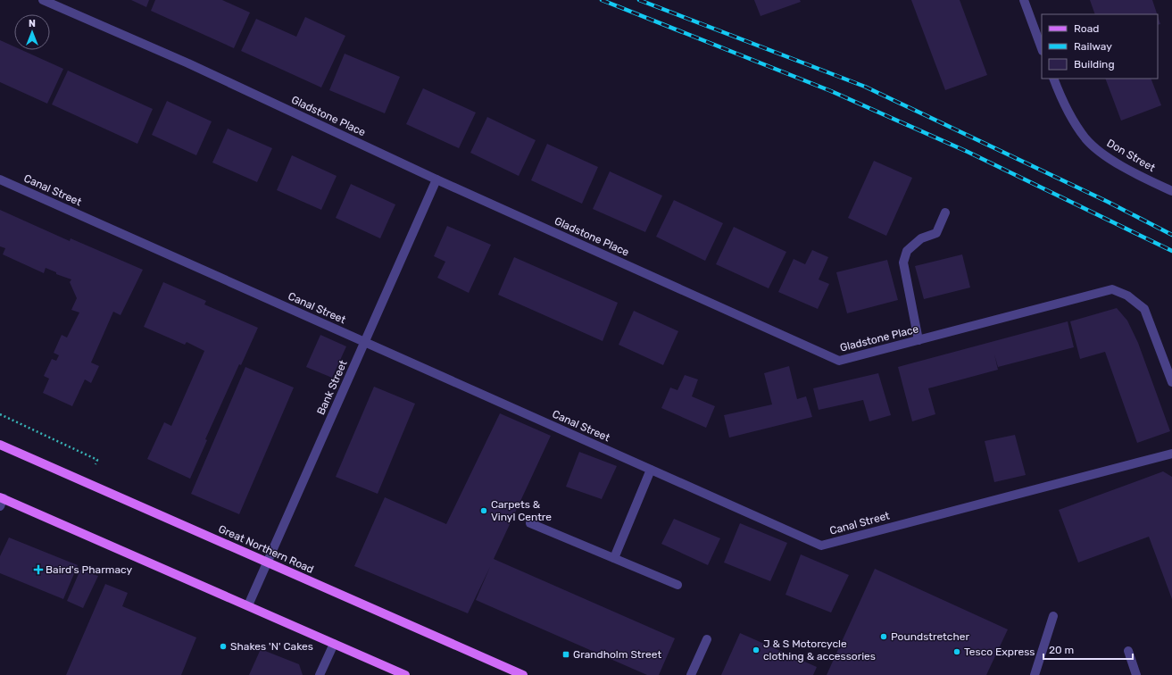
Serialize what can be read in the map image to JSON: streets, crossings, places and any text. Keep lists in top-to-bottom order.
{
  "streets": {
    "main road": ["Great Northern Road"],
    "street": [
      "Gladstone Place",
      "Don Street",
      "Canal Street",
      "Bank Street"
    ]
  },
  "crossings": [
    ["Gladstone Place", "Bank Street"],
    ["Canal Street", "Bank Street"],
    ["Bank Street", "Great Northern Road"]
  ],
  "places": {
    "other": [
      "Carpets & Vinyl Centre",
      "Poundstretcher",
      "Shakes 'N' Cakes",
      "J & S Motorcycle clothing & accessories",
      "Tesco Express"
    ],
    "health": ["Baird's Pharmacy"],
    "transit": ["Grandholm Street"]
  },
  "legend": ["Road", "Railway", "Building"],
  "scale_bar": "20 m",
  "north": "top"
}
